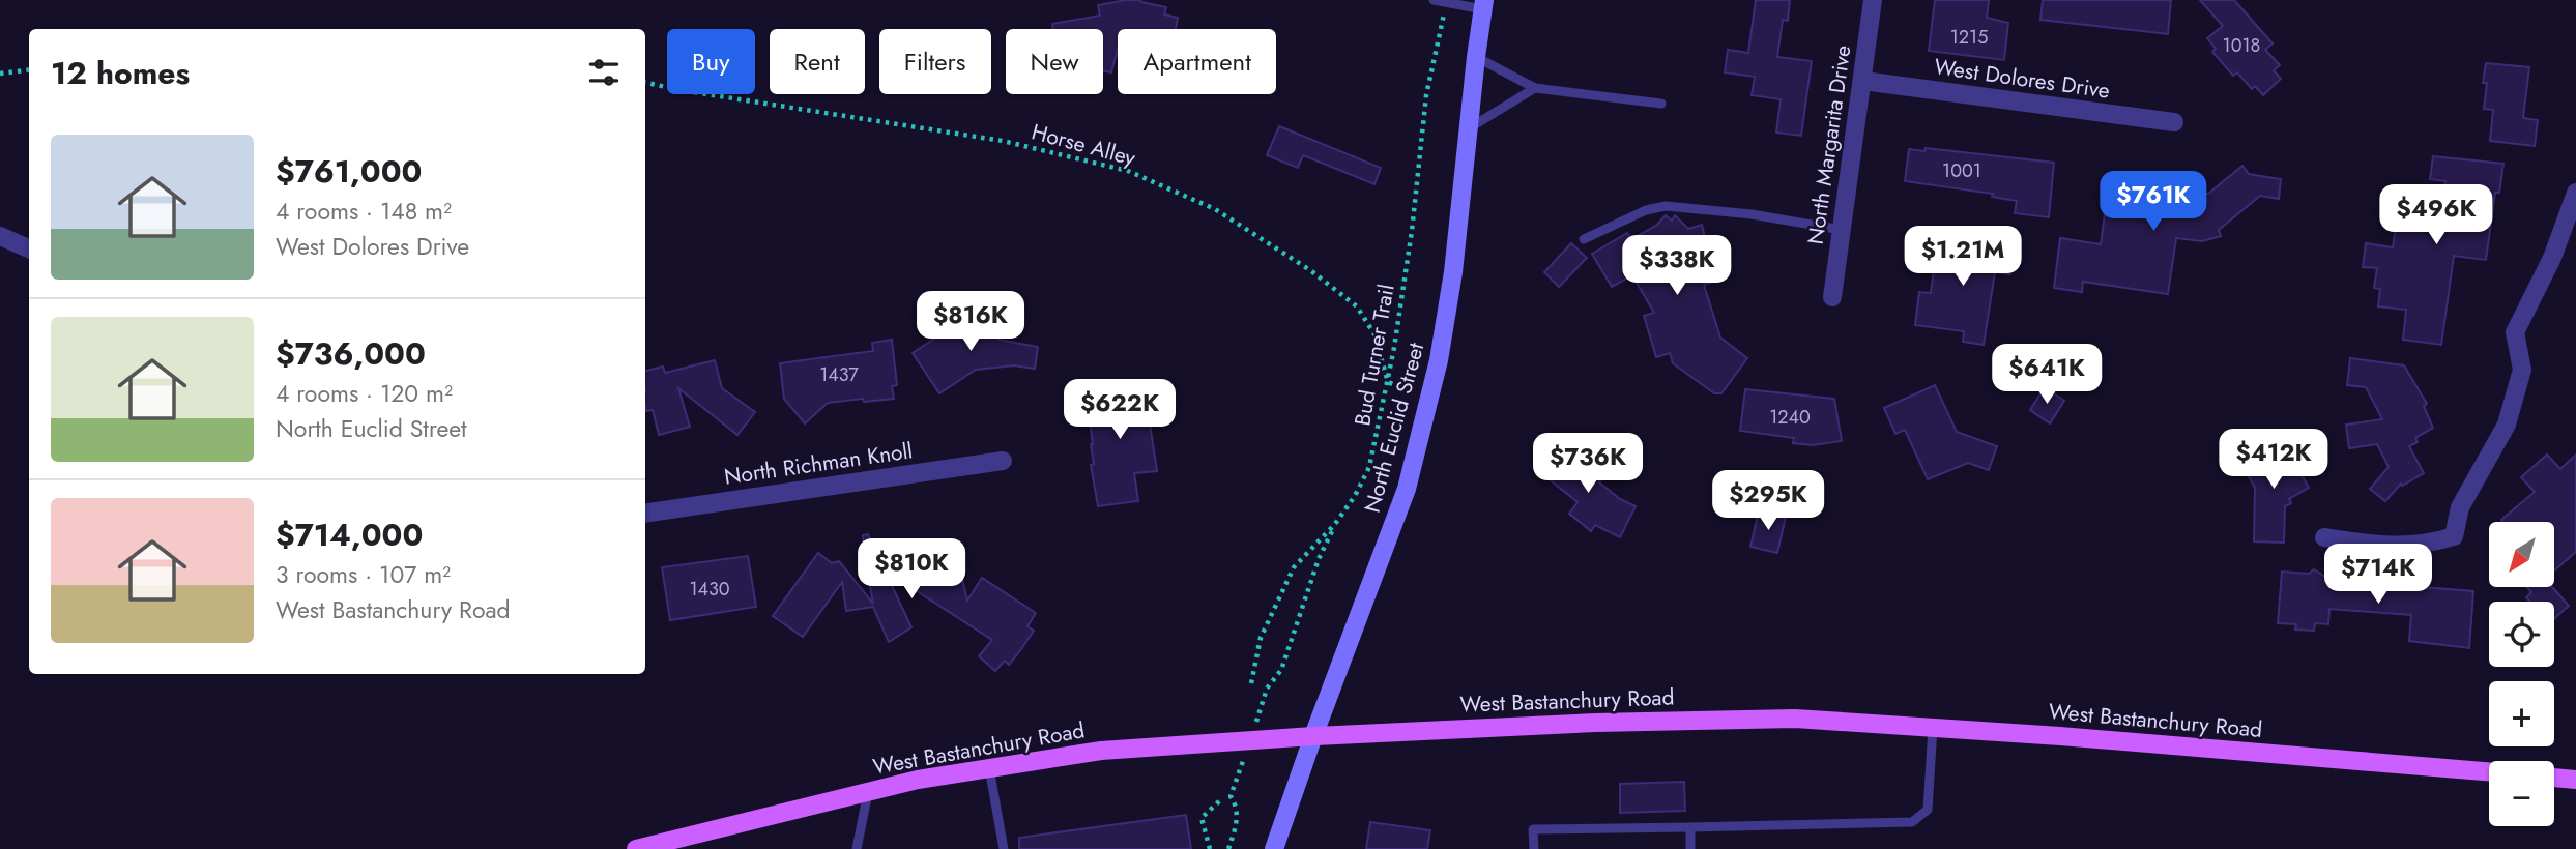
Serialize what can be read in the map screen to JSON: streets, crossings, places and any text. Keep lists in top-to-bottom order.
{
  "streets": {
    "main road": ["North Euclid Street", "West Bastanchury Road"],
    "street": ["West Dolores Drive", "North Margarita Drive", "North Richman Knoll"],
    "path": ["Horse Alley", "Bud Turner Trail"]
  },
  "crossings": [
    ["West Dolores Drive", "North Margarita Drive"],
    ["Horse Alley", "Bud Turner Trail"],
    ["North Euclid Street", "West Bastanchury Road"]
  ],
  "house_numbers": [
    "1215",
    "1018",
    "1001",
    "1437",
    "1240",
    "1430"
  ],
  "north": "bottom left",
  "page": {
    "chip": [
      "Buy",
      "Rent",
      "Filters",
      "New",
      "Apartment"
    ],
    "heading": "12 homes",
    "list": [
      {
        "name": "$761,000",
        "note": "4 rooms · 148 m² · West Dolores Drive"
      },
      {
        "name": "$736,000",
        "note": "4 rooms · 120 m² · North Euclid Street"
      },
      {
        "name": "$714,000",
        "note": "3 rooms · 107 m² · West Bastanchury Road"
      }
    ],
    "price": [
      "$761K",
      "$496K",
      "$1.21M",
      "$338K",
      "$816K",
      "$641K",
      "$622K",
      "$412K",
      "$736K",
      "$295K",
      "$810K",
      "$714K"
    ],
    "map_buttons": ["+", "−"]
  }
}
